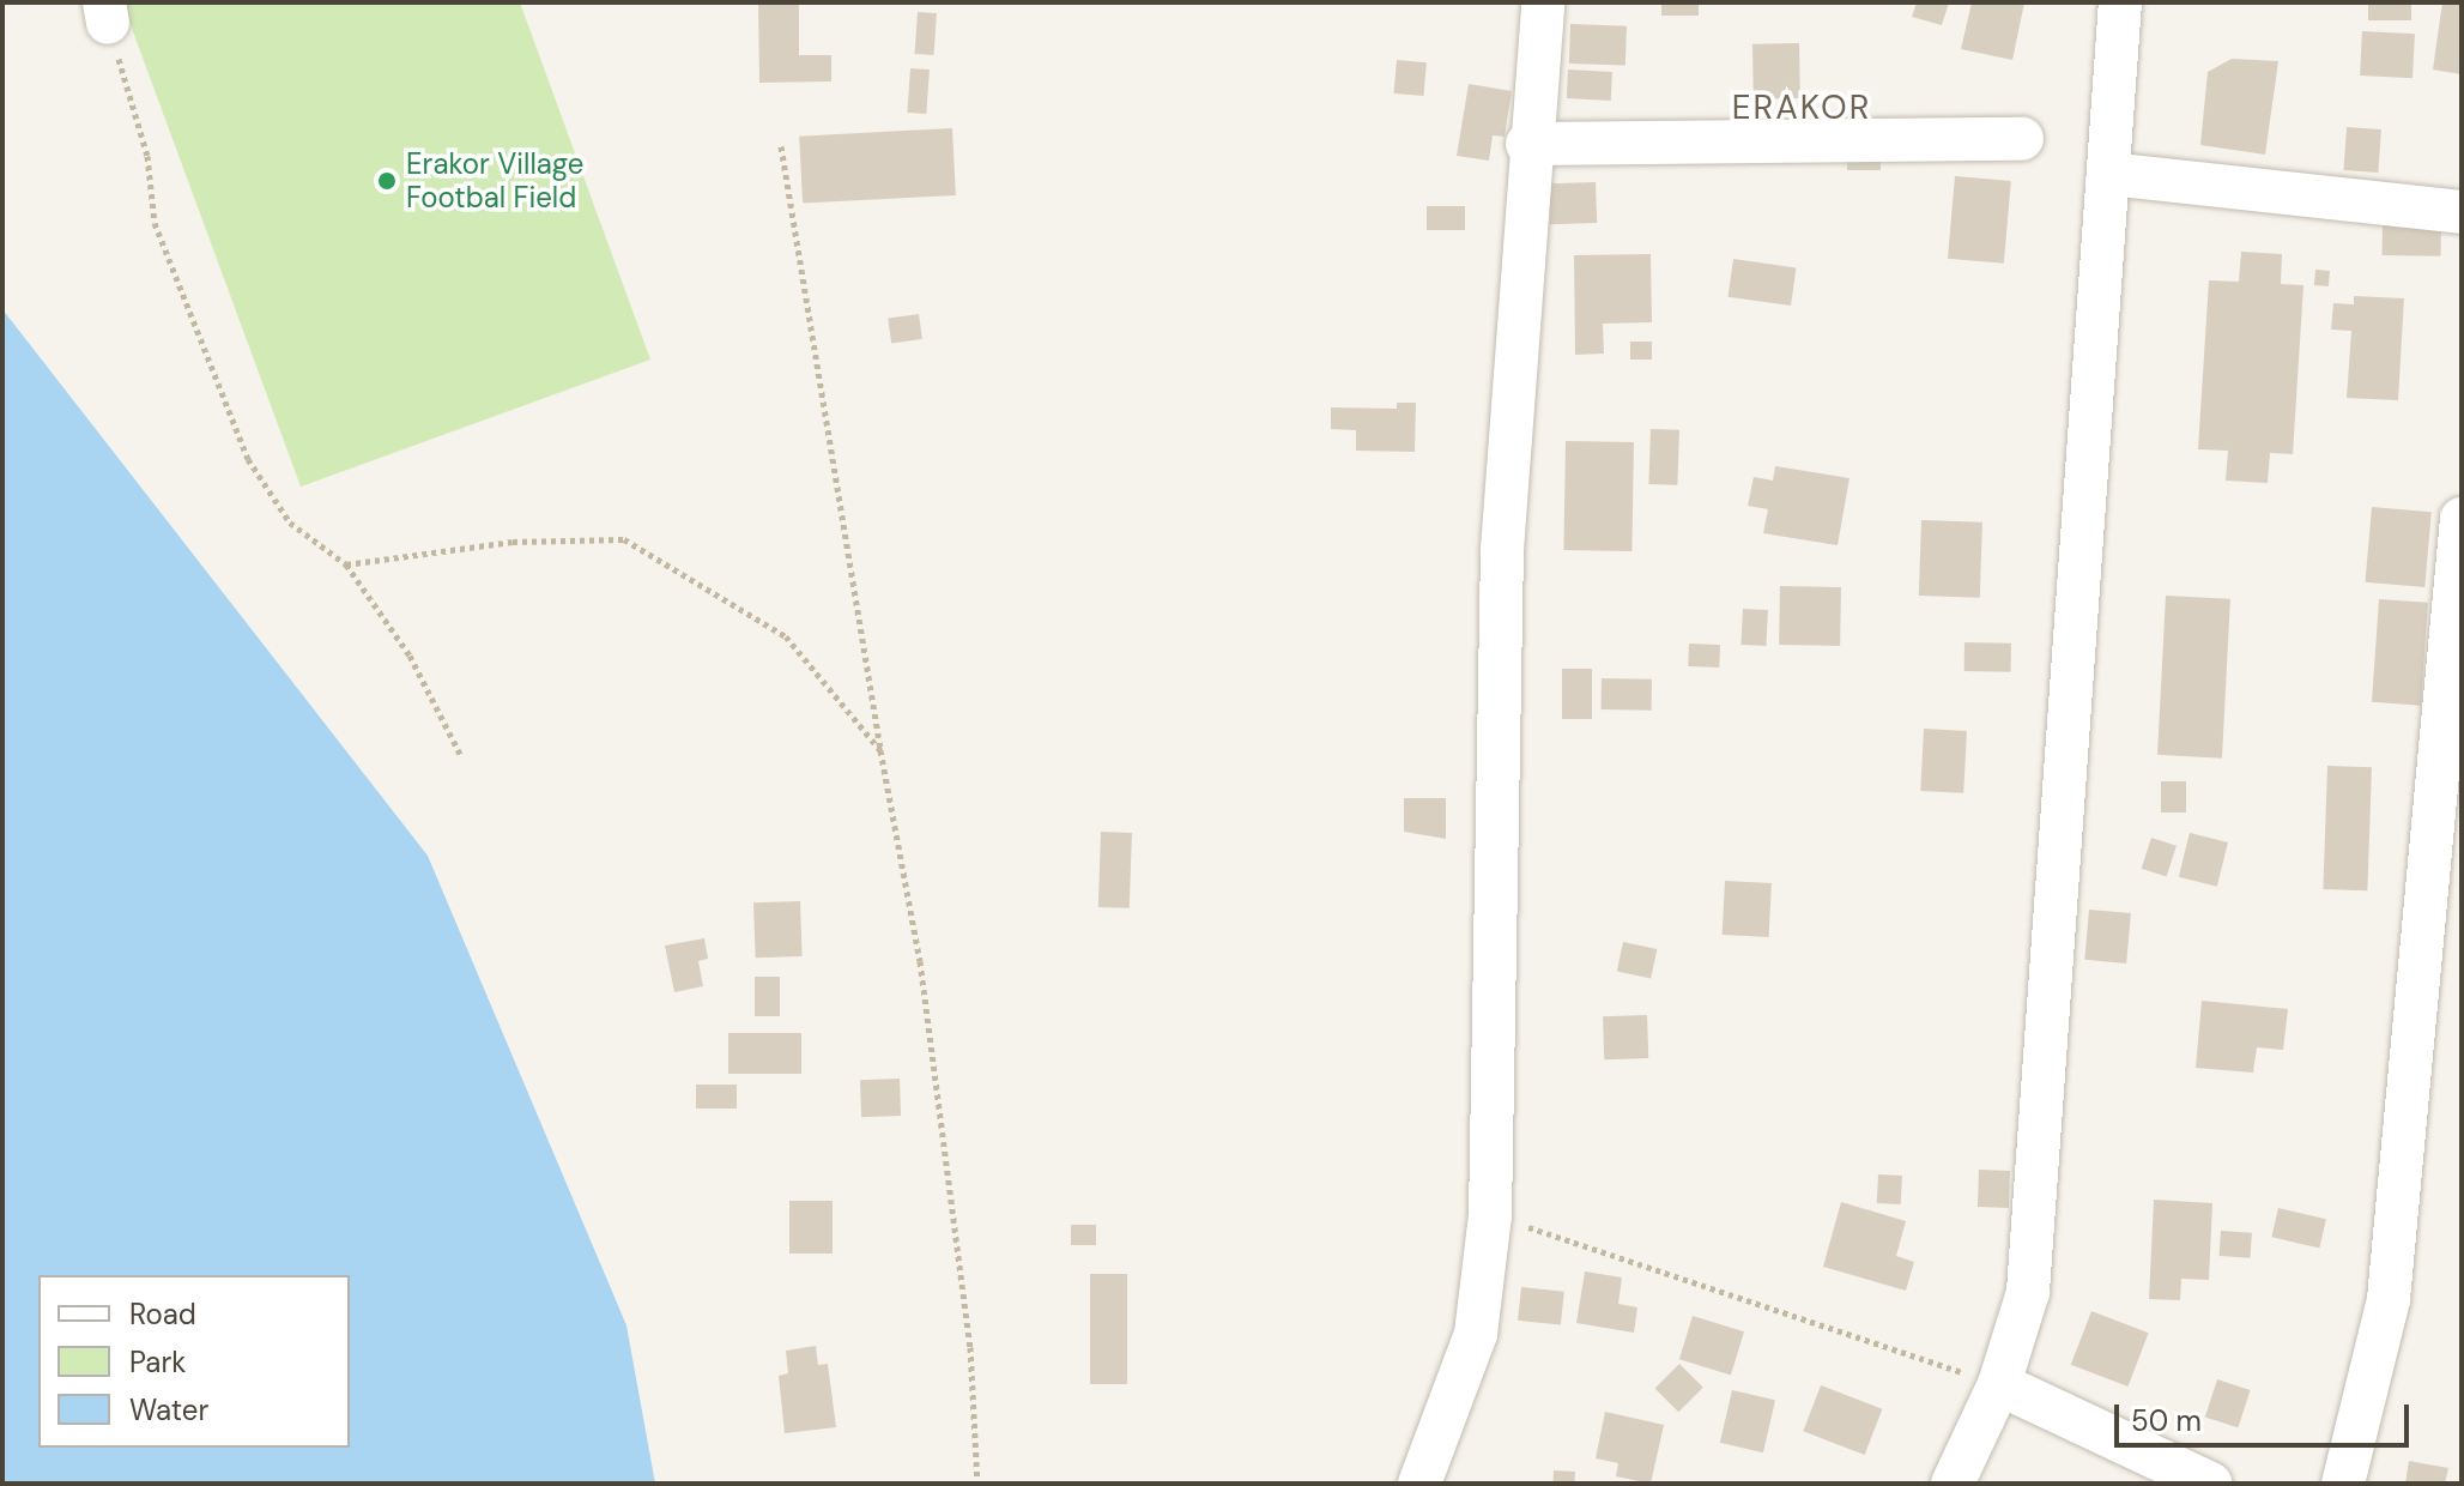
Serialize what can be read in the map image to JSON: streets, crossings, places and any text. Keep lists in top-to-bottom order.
{
  "districts": ["ERAKOR"],
  "places": ["Erakor Village Footbal Field"],
  "legend": ["Road", "Park", "Water"],
  "scale_bar": "50 m"
}
